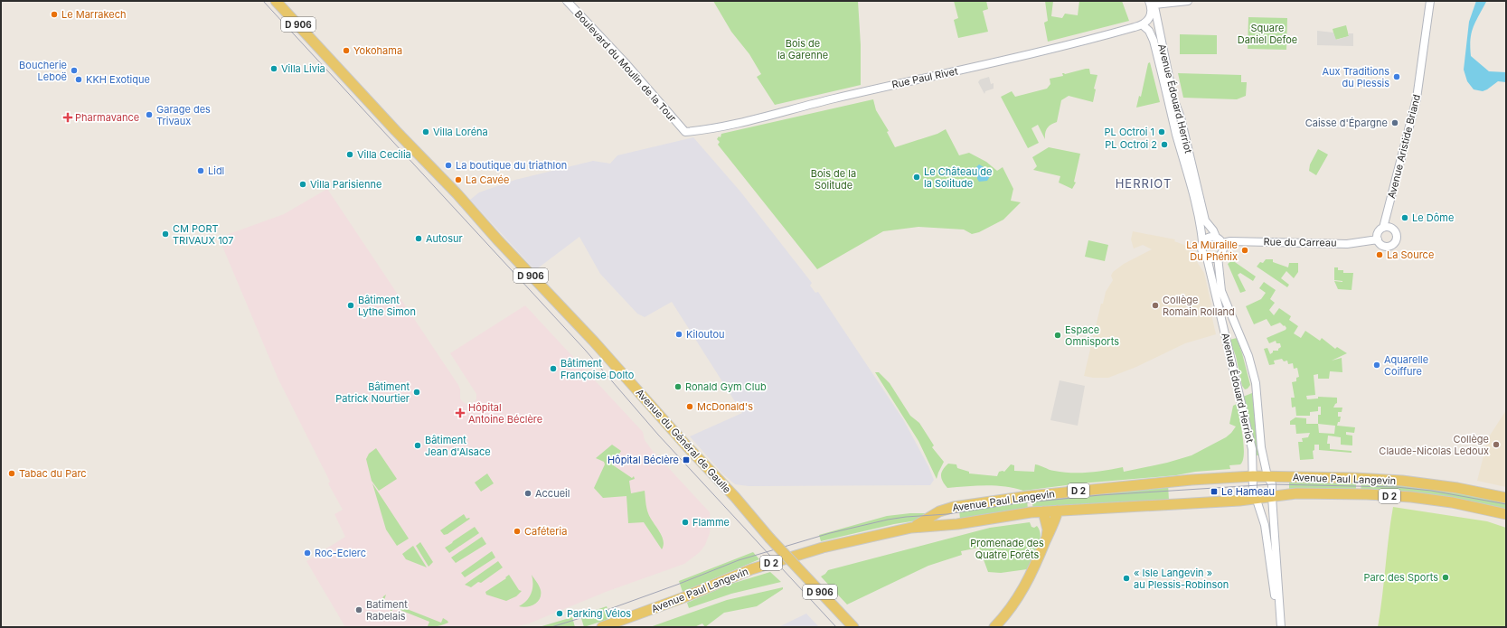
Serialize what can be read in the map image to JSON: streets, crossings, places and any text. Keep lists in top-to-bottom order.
{
  "streets": {
    "main road": [
      "D 906",
      "Avenue du Général de Gaulle",
      "Avenue Paul Langevin",
      "D 2"
    ],
    "street": [
      "Boulevard du Moulin de la Tour",
      "Rue Paul Rivet",
      "Avenue Édouard Herriot",
      "Avenue Aristide Briand",
      "Rue du Carreau"
    ]
  },
  "crossings": [
    ["Boulevard du Moulin de la Tour", "Rue Paul Rivet"],
    ["Rue Paul Rivet", "Avenue Édouard Herriot"],
    ["Avenue Édouard Herriot", "Rue du Carreau"],
    ["Avenue Édouard Herriot", "Avenue Paul Langevin"],
    ["Avenue Aristide Briand", "Rue du Carreau"]
  ],
  "districts": ["HERRIOT"],
  "parks": [
    "Square Daniel Defoe",
    "Bois de la Garenne",
    "Bois de la Solitude",
    "Promenade des Quatre Forêts"
  ],
  "places": {
    "other": [
      "Le Marrakech",
      "Yokohama",
      "Villa Livia",
      "Boucherie Leboë",
      "Aux Traditions du Plessis",
      "KKH Exotique",
      "Garage des Trivaux",
      "Caisse d'Épargne",
      "Villa Loréna",
      "PL Octroi 1",
      "PL Octroi 2",
      "Villa Cecilia",
      "La boutique du triathlon",
      "Lidl",
      "Le Château de la Solitude",
      "La Cavée",
      "Villa Parisienne",
      "Le Dôme",
      "CM PORT TRIVAUX 107",
      "Autosur",
      "La Muraille Du Phénix",
      "La Source",
      "Bâtiment Lythe Simon",
      "Collège Romain Rolland",
      "Kiloutou",
      "Espace Omnisports",
      "Aquarelle Coiffure",
      "Bâtiment Françoise Dolto",
      "Ronald Gym Club",
      "Bâtiment Patrick Nourtier",
      "McDonald's",
      "Collège Claude-Nicolas Ledoux",
      "Bâtiment Jean d'Alsace",
      "Tabac du Parc",
      "Accueil",
      "Flamme",
      "Caféteria",
      "Roc-Eclerc",
      "Parc des Sports",
      "« Isle Langevin » au Plessis-Robinson",
      "Batiment Rabelais",
      "Parking Vélos"
    ],
    "health": ["Pharmavance", "Hôpital Antoine Béclère"],
    "transit": ["Hôpital Béclère", "Le Hameau"]
  }
}
